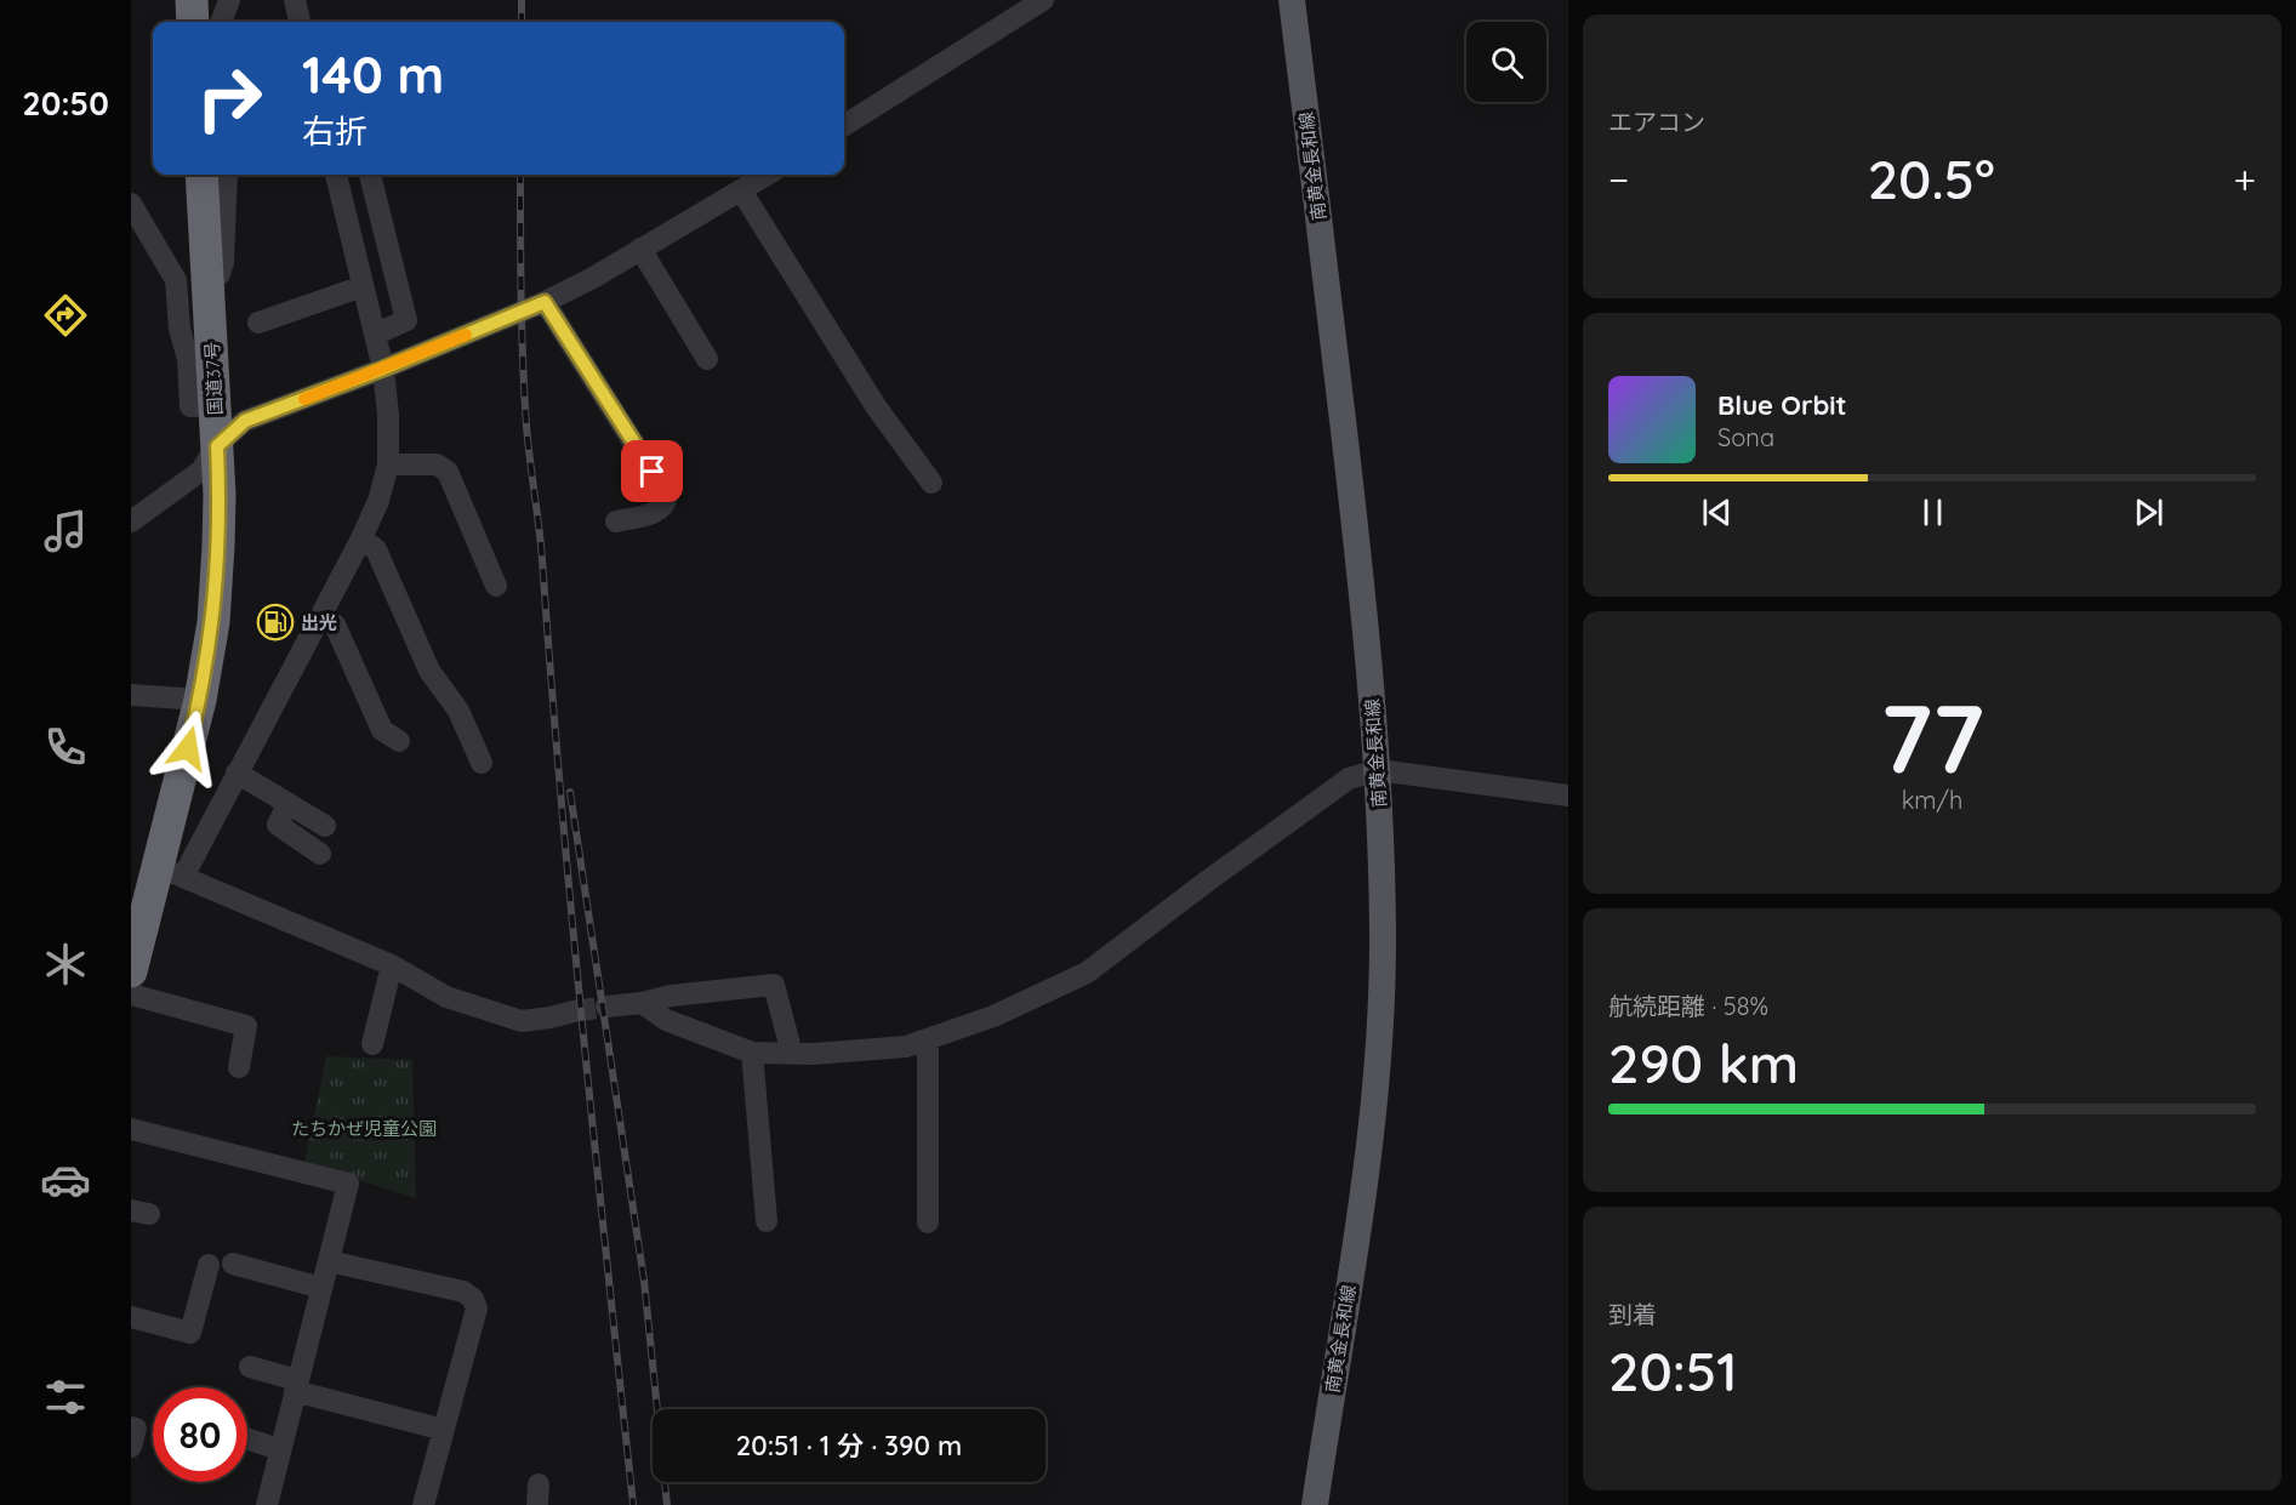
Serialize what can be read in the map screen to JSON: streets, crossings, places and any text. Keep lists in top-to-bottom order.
{
  "streets": {
    "highway": ["国道37号"],
    "main road": ["南黄金長和線"]
  },
  "parks": ["たちかぜ児童公園"],
  "places": {
    "fuel station": ["出光"]
  },
  "page": {
    "tabs": "20:50",
    "tile": [
      "エアコン",
      ["77", "km/h"],
      ["航続距離 · 58%", "290 km"],
      ["到着", "20:51"]
    ],
    "turn": ["140 m", "右折"],
    "heat": ["−", "20.5°", "+"],
    "song": ["Blue Orbit", "Sona"],
    "limit": "80",
    "trip": "20:51 · 1 分 · 390 m"
  }
}
